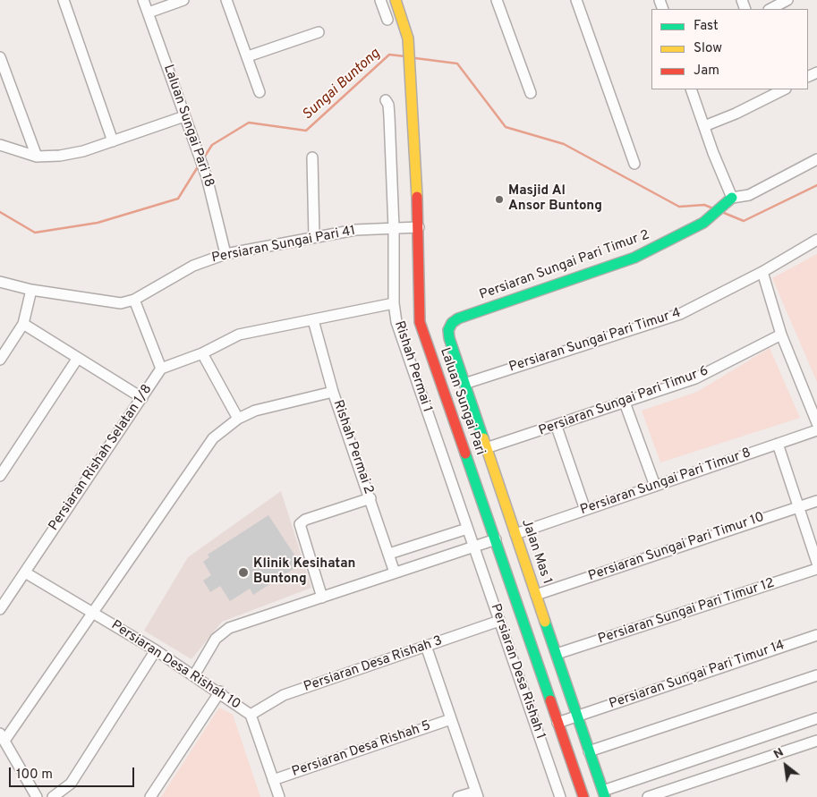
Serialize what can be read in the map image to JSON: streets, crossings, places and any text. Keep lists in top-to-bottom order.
{
  "streets": {
    "main road": ["Persiaran Sungai Pari Timur 2", "Laluan Sungai Pari", "Jalan Mas 1"],
    "street": [
      "Laluan Sungai Pari 18",
      "Persiaran Sungai Pari 41",
      "Persiaran Sungai Pari Timur 4",
      "Rishah Permai 1",
      "Persiaran Sungai Pari Timur 6",
      "Rishah Permai 2",
      "Persiaran Rishah Selatan 1/8",
      "Persiaran Sungai Pari Timur 8",
      "Persiaran Sungai Pari Timur 10",
      "Persiaran Sungai Pari Timur 12",
      "Persiaran Desa Rishah 3",
      "Persiaran Desa Rishah 10",
      "Persiaran Desa Rishah 1",
      "Persiaran Sungai Pari Timur 14",
      "Persiaran Desa Rishah 5"
    ]
  },
  "crossings": [
    ["Laluan Sungai Pari 18", "Persiaran Sungai Pari 41"],
    ["Persiaran Sungai Pari 41", "Rishah Permai 1"],
    ["Persiaran Sungai Pari 41", "Laluan Sungai Pari"],
    ["Persiaran Sungai Pari Timur 2", "Jalan Mas 1"],
    ["Persiaran Sungai Pari Timur 4", "Jalan Mas 1"],
    ["Rishah Permai 1", "Persiaran Desa Rishah 1"],
    ["Laluan Sungai Pari", "Persiaran Sungai Pari Timur 14"],
    ["Persiaran Sungai Pari Timur 6", "Jalan Mas 1"],
    ["Persiaran Rishah Selatan 1/8", "Persiaran Desa Rishah 10"],
    ["Persiaran Sungai Pari Timur 8", "Jalan Mas 1"],
    ["Persiaran Sungai Pari Timur 10", "Jalan Mas 1"],
    ["Jalan Mas 1", "Persiaran Sungai Pari Timur 12"],
    ["Jalan Mas 1", "Persiaran Sungai Pari Timur 14"],
    ["Persiaran Desa Rishah 3", "Persiaran Desa Rishah 10"],
    ["Persiaran Desa Rishah 3", "Persiaran Desa Rishah 1"],
    ["Persiaran Desa Rishah 10", "Persiaran Desa Rishah 5"]
  ],
  "water": ["Sungai Buntong"],
  "places": ["Masjid Al Ansor Buntong", "Klinik Kesihatan Buntong"],
  "legend": ["Fast", "Slow", "Jam"],
  "scale_bar": "100 m",
  "north": "top left"
}
